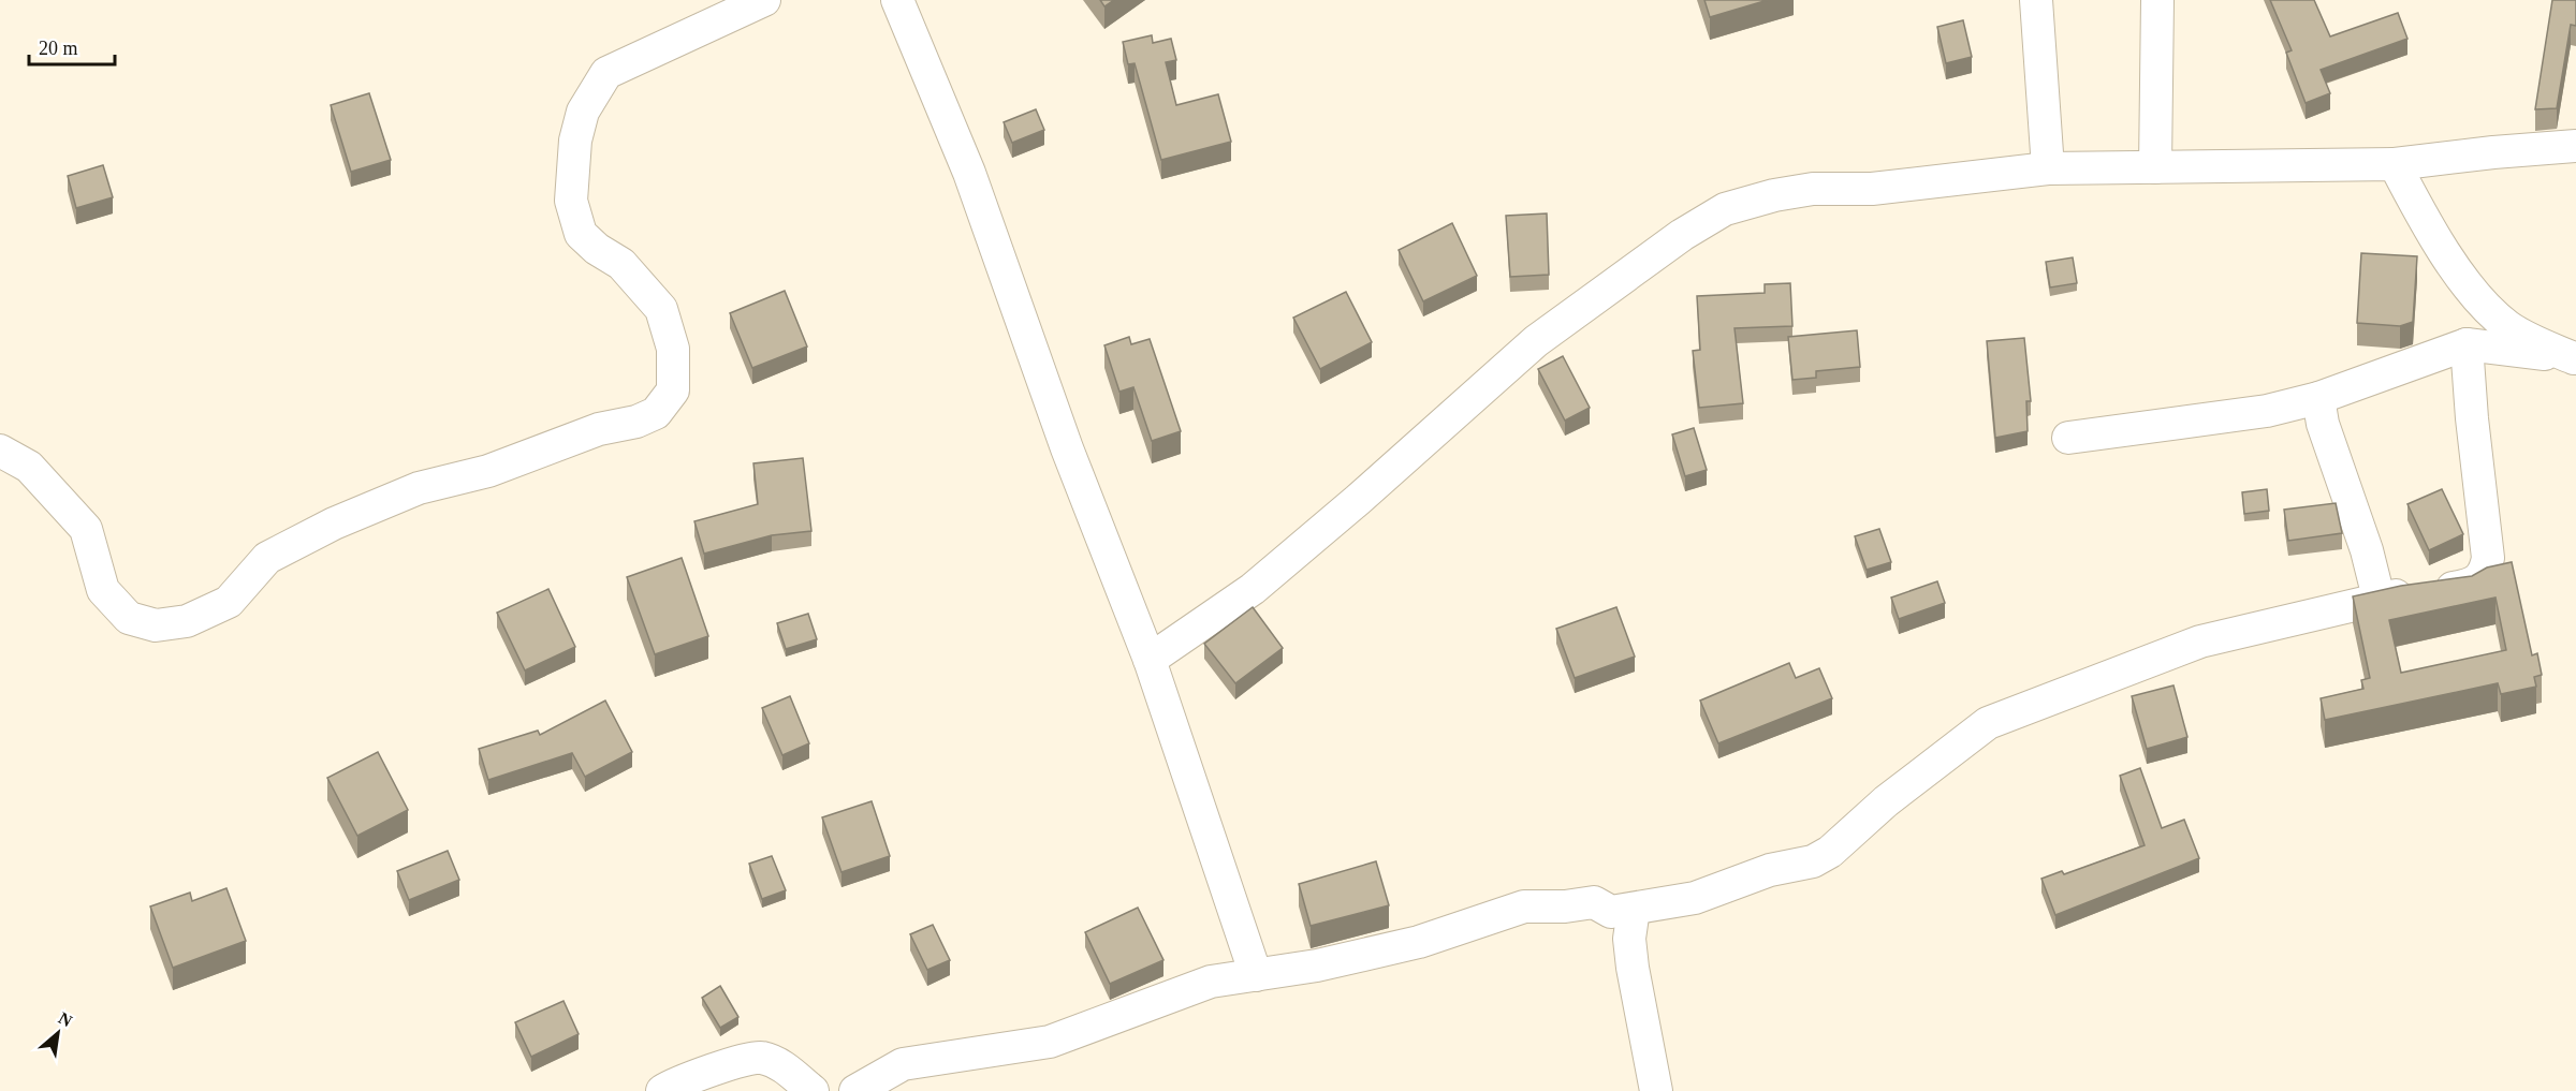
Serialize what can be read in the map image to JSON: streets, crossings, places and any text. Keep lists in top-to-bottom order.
{
  "scale_bar": "20 m",
  "north": "top right"
}
